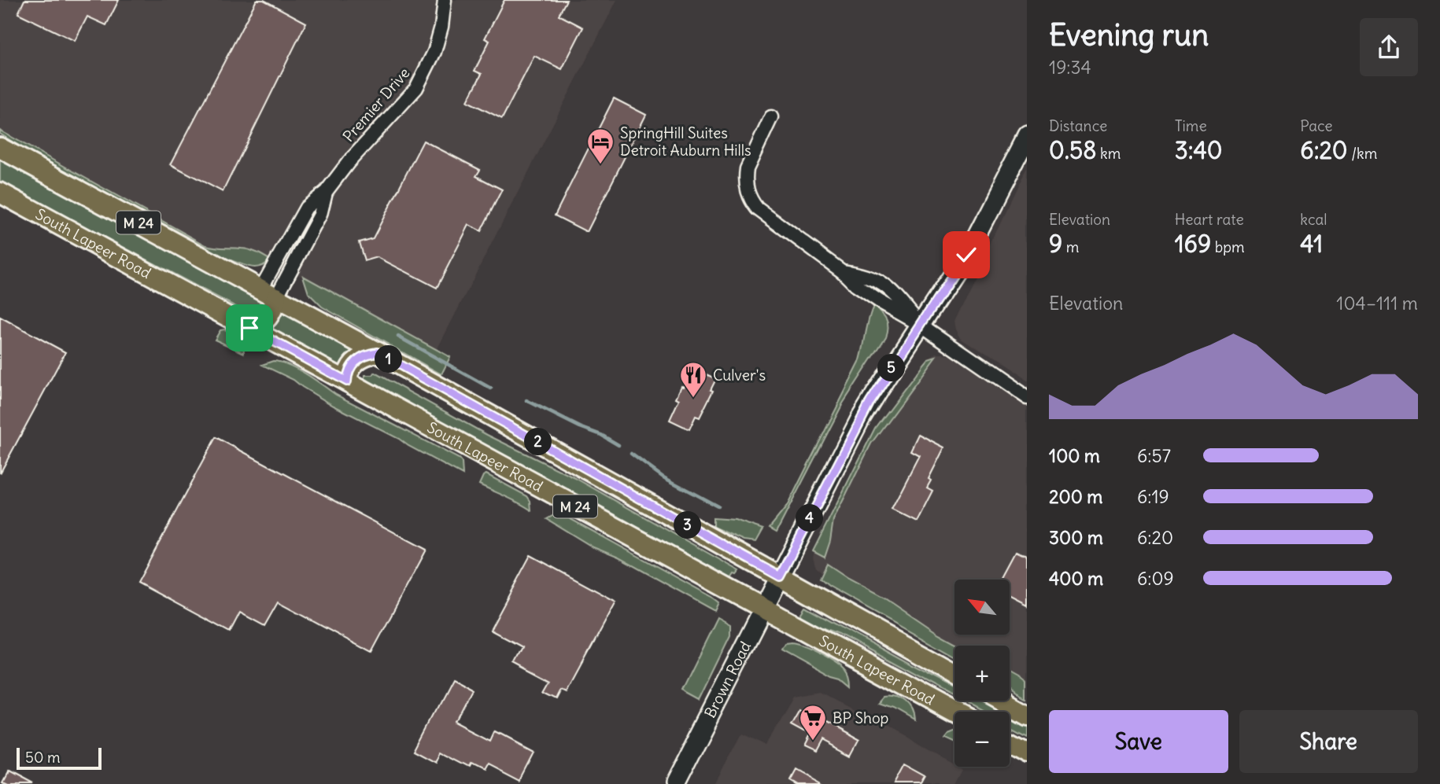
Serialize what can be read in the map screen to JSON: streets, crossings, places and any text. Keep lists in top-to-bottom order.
{
  "streets": {
    "main road": ["M 24", "South Lapeer Road"],
    "street": ["Premier Drive", "Brown Road"]
  },
  "crossings": [
    ["Premier Drive", "M 24"],
    ["M 24", "Brown Road"],
    ["South Lapeer Road", "Brown Road"]
  ],
  "places": {
    "hotel": ["SpringHill Suites Detroit Auburn Hills"],
    "restaurant": ["Culver's"],
    "supermarket": ["BP Shop"]
  },
  "scale_bar": "50 m",
  "north": "top left",
  "page": {
    "heading": ["Evening run", "19:34"],
    "stats": [
      ["Distance", "0.58 km"],
      ["Time", "3:40"],
      ["Pace", "6:20 /km"],
      ["Elevation", "9 m"],
      ["Heart rate", "169 bpm"],
      ["kcal", "41"]
    ],
    "chart": ["Elevation", "104–111 m"],
    "pins": [
      "1",
      "5",
      "2",
      "4",
      "3"
    ],
    "list": [
      {
        "name": "100 m",
        "note": "6:57"
      },
      {
        "name": "200 m",
        "note": "6:19"
      },
      {
        "name": "300 m",
        "note": "6:20"
      },
      {
        "name": "400 m",
        "note": "6:09"
      }
    ],
    "map_buttons": ["+", "−"],
    "buttons": ["Save", "Share"],
    "scale": "50 m"
  }
}
